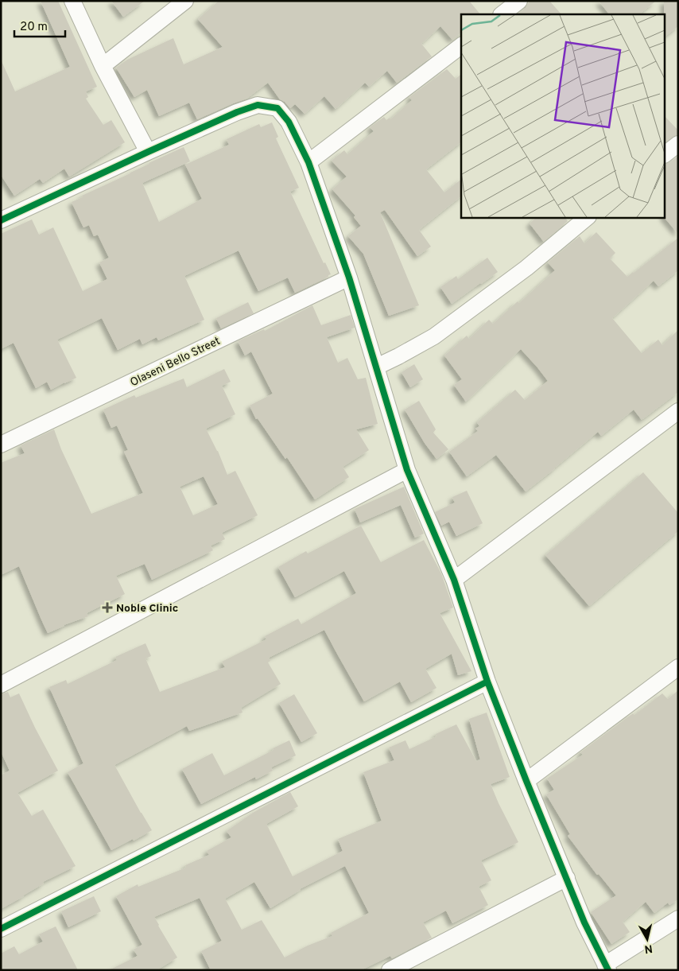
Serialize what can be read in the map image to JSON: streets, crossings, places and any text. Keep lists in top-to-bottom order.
{
  "streets": {
    "street": ["Olaseni Bello Street"]
  },
  "places": {
    "health": ["Noble Clinic"]
  },
  "scale_bar": "20 m",
  "north": "bottom"
}
